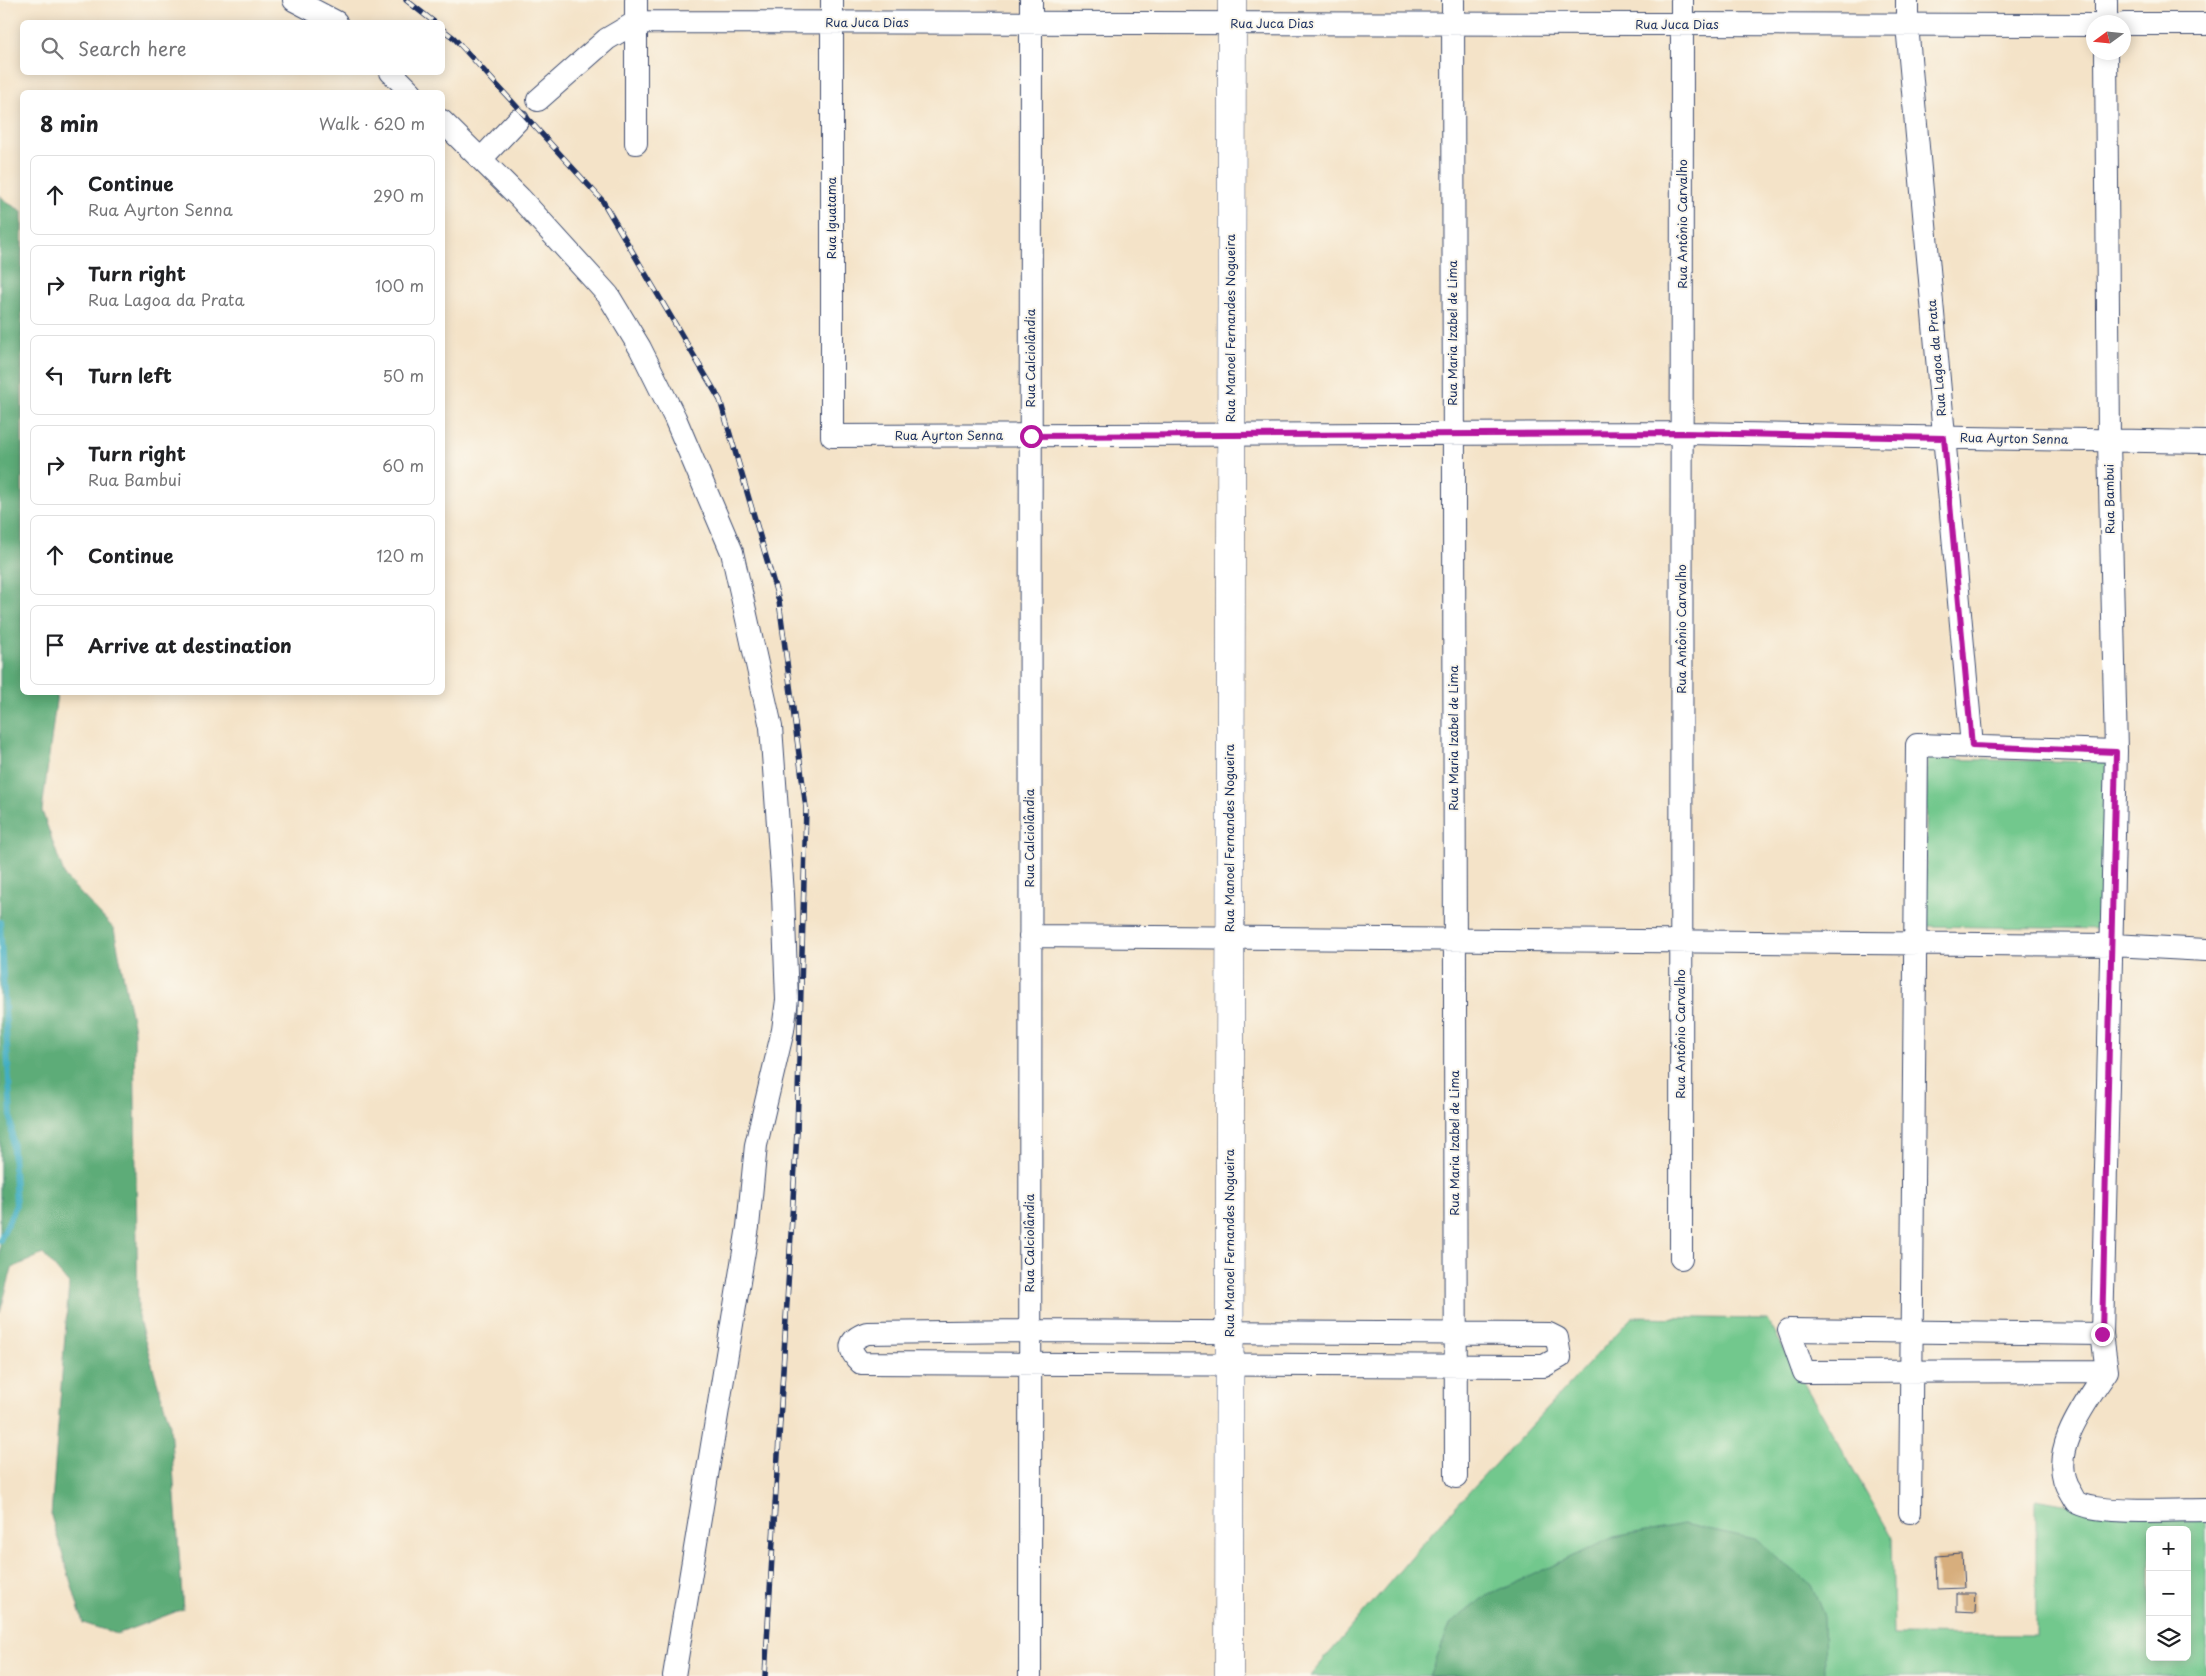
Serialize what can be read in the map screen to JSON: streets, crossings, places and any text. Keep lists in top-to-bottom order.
{
  "streets": {
    "street": [
      "Rua Juca Dias",
      "Rua Iguatama",
      "Rua Antônio Carvalho",
      "Rua Manoel Fernandes Nogueira",
      "Rua Maria Izabel de Lima",
      "Rua Calciolândia",
      "Rua Lagoa da Prata",
      "Rua Ayrton Senna",
      "Rua Bambui"
    ]
  },
  "crossings": [
    ["Rua Juca Dias", "Rua Iguatama"],
    ["Rua Juca Dias", "Rua Antônio Carvalho"],
    ["Rua Juca Dias", "Rua Manoel Fernandes Nogueira"],
    ["Rua Juca Dias", "Rua Maria Izabel de Lima"],
    ["Rua Juca Dias", "Rua Calciolândia"],
    ["Rua Juca Dias", "Rua Lagoa da Prata"],
    ["Rua Iguatama", "Rua Ayrton Senna"],
    ["Rua Antônio Carvalho", "Rua Ayrton Senna"],
    ["Rua Manoel Fernandes Nogueira", "Rua Ayrton Senna"],
    ["Rua Maria Izabel de Lima", "Rua Ayrton Senna"],
    ["Rua Calciolândia", "Rua Ayrton Senna"],
    ["Rua Lagoa da Prata", "Rua Ayrton Senna"],
    ["Rua Ayrton Senna", "Rua Bambui"]
  ],
  "north": "left",
  "page": {
    "search": "Search here",
    "heading": ["8 min", "Walk · 620 m"],
    "list": [
      ["Continue", "Rua Ayrton Senna", "290 m"],
      ["Turn right", "Rua Lagoa da Prata", "100 m"],
      ["Turn left", "50 m"],
      ["Turn right", "Rua Bambui", "60 m"],
      ["Continue", "120 m"],
      "Arrive at destination"
    ],
    "map_buttons": ["+", "−"]
  }
}
